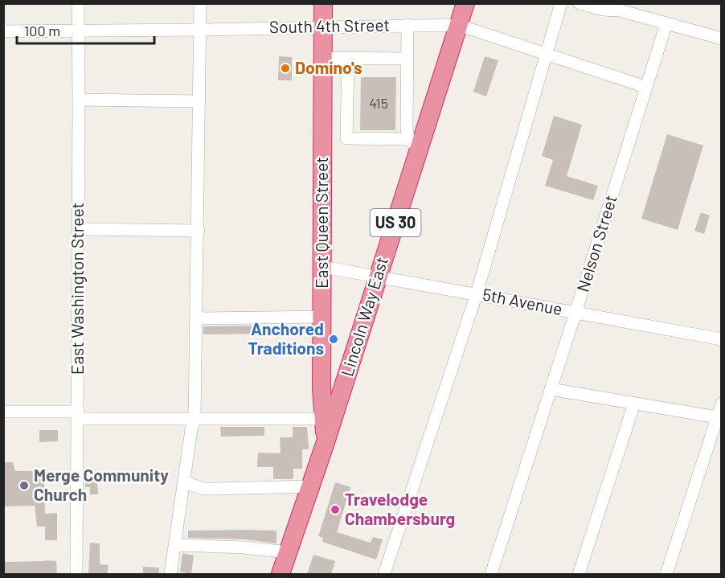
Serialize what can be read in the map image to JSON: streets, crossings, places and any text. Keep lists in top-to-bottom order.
{
  "streets": {
    "highway": ["East Queen Street", "US 30", "Lincoln Way East"],
    "street": [
      "South 4th Street",
      "Nelson Street",
      "East Washington Street",
      "5th Avenue"
    ]
  },
  "crossings": [
    ["South 4th Street", "East Queen Street"],
    ["South 4th Street", "Nelson Street"],
    ["South 4th Street", "East Washington Street"],
    ["South 4th Street", "Lincoln Way East"],
    ["East Queen Street", "5th Avenue"],
    ["East Queen Street", "Lincoln Way East"],
    ["Nelson Street", "5th Avenue"],
    ["5th Avenue", "Lincoln Way East"]
  ],
  "places": [
    "Domino's",
    "Anchored Traditions",
    "Merge Community Church",
    "Travelodge Chambersburg"
  ],
  "house_numbers": ["415"],
  "scale_bar": "100 m"
}
